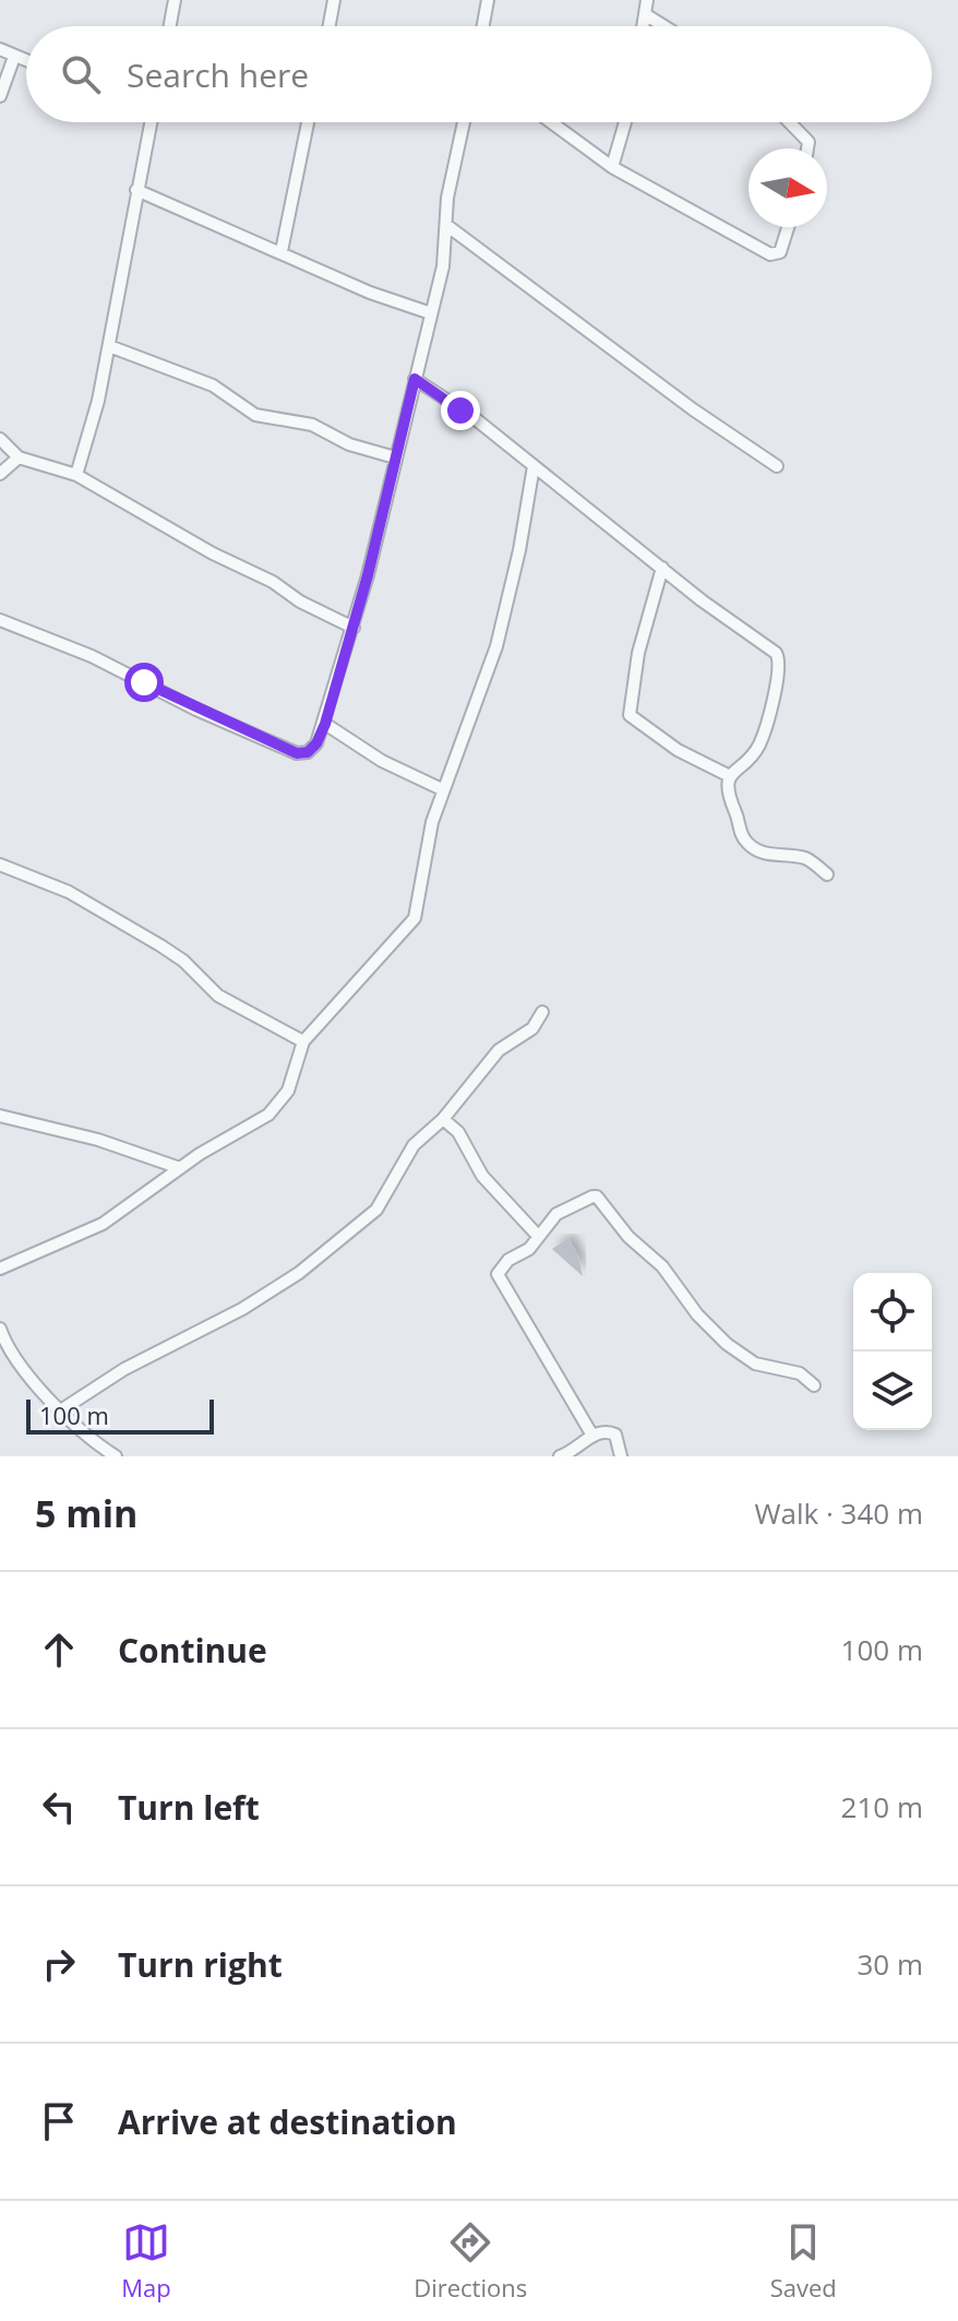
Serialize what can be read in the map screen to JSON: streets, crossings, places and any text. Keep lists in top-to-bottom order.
{
  "scale_bar": "100 m",
  "north": "right",
  "page": {
    "search": "Search here",
    "scale": "100 m",
    "heading": ["5 min", "Walk · 340 m"],
    "list": [
      ["Continue", "100 m"],
      ["Turn left", "210 m"],
      ["Turn right", "30 m"],
      "Arrive at destination"
    ],
    "nav": ["Map", "Directions", "Saved"]
  }
}
